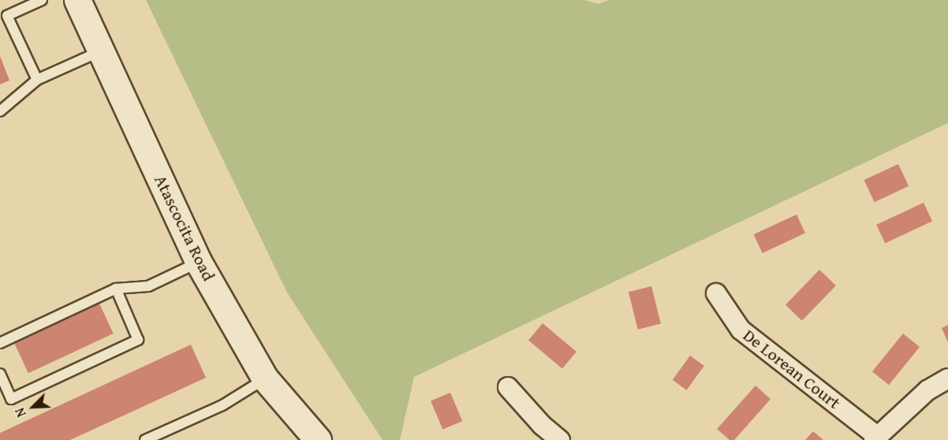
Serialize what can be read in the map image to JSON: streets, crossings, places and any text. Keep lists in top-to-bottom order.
{
  "streets": {
    "main road": ["Atascocita Road"],
    "street": ["De Lorean Court"]
  },
  "north": "bottom left"
}
